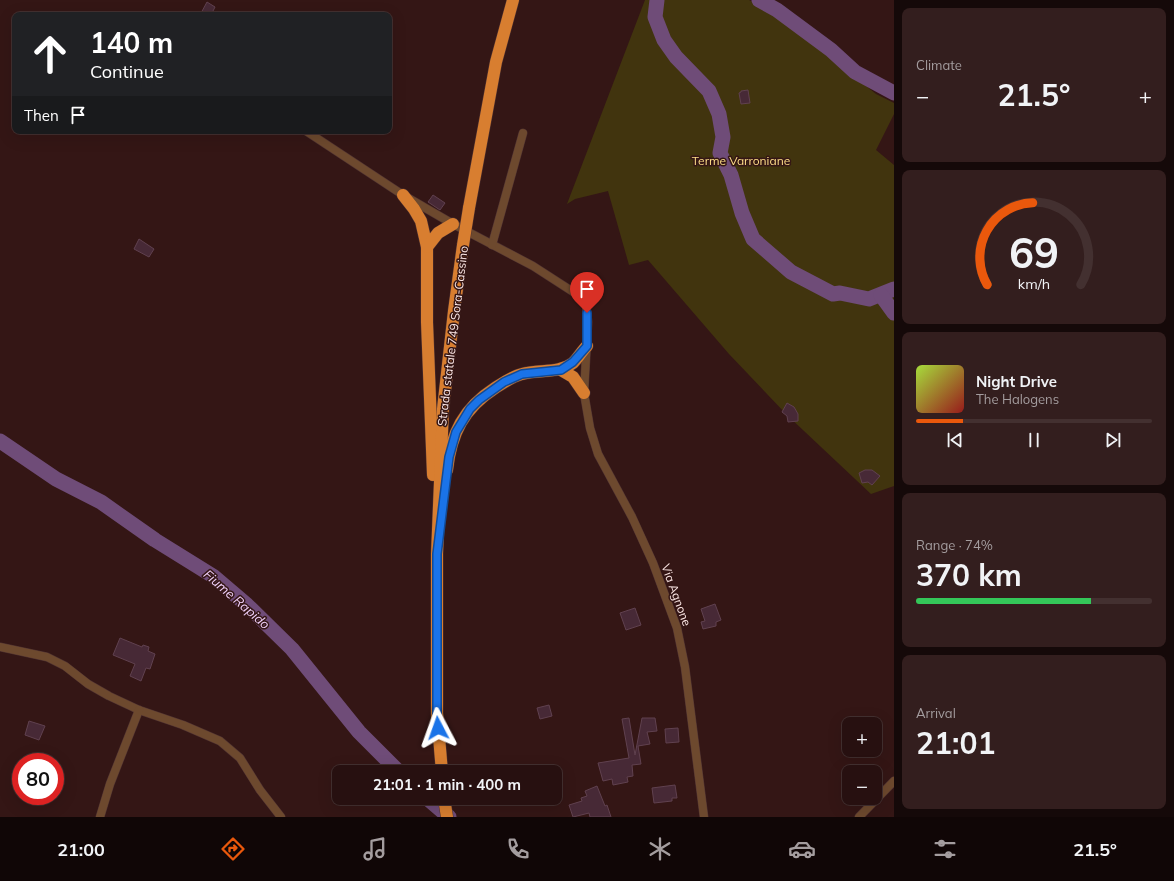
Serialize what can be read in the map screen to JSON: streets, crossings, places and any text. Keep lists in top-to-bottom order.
{
  "streets": {
    "highway": ["Strada statale 749 Sora-Cassino"],
    "street": ["Via Agnone"]
  },
  "water": ["Fiume Rapido"],
  "parks": ["Terme Varroniane"],
  "page": {
    "tile": [
      "Climate",
      ["Range · 74%", "370 km"],
      ["Arrival", "21:01"]
    ],
    "turn": ["140 m", "Continue"],
    "heat": ["−", "21.5°", "+"],
    "then": "Then",
    "song": ["Night Drive", "The Halogens"],
    "map_buttons": ["+", "−"],
    "limit": "80",
    "trip": "21:01 · 1 min · 400 m",
    "tabs": ["21:00", "21.5°"],
    "gauge": ["69", "km/h"]
  }
}
